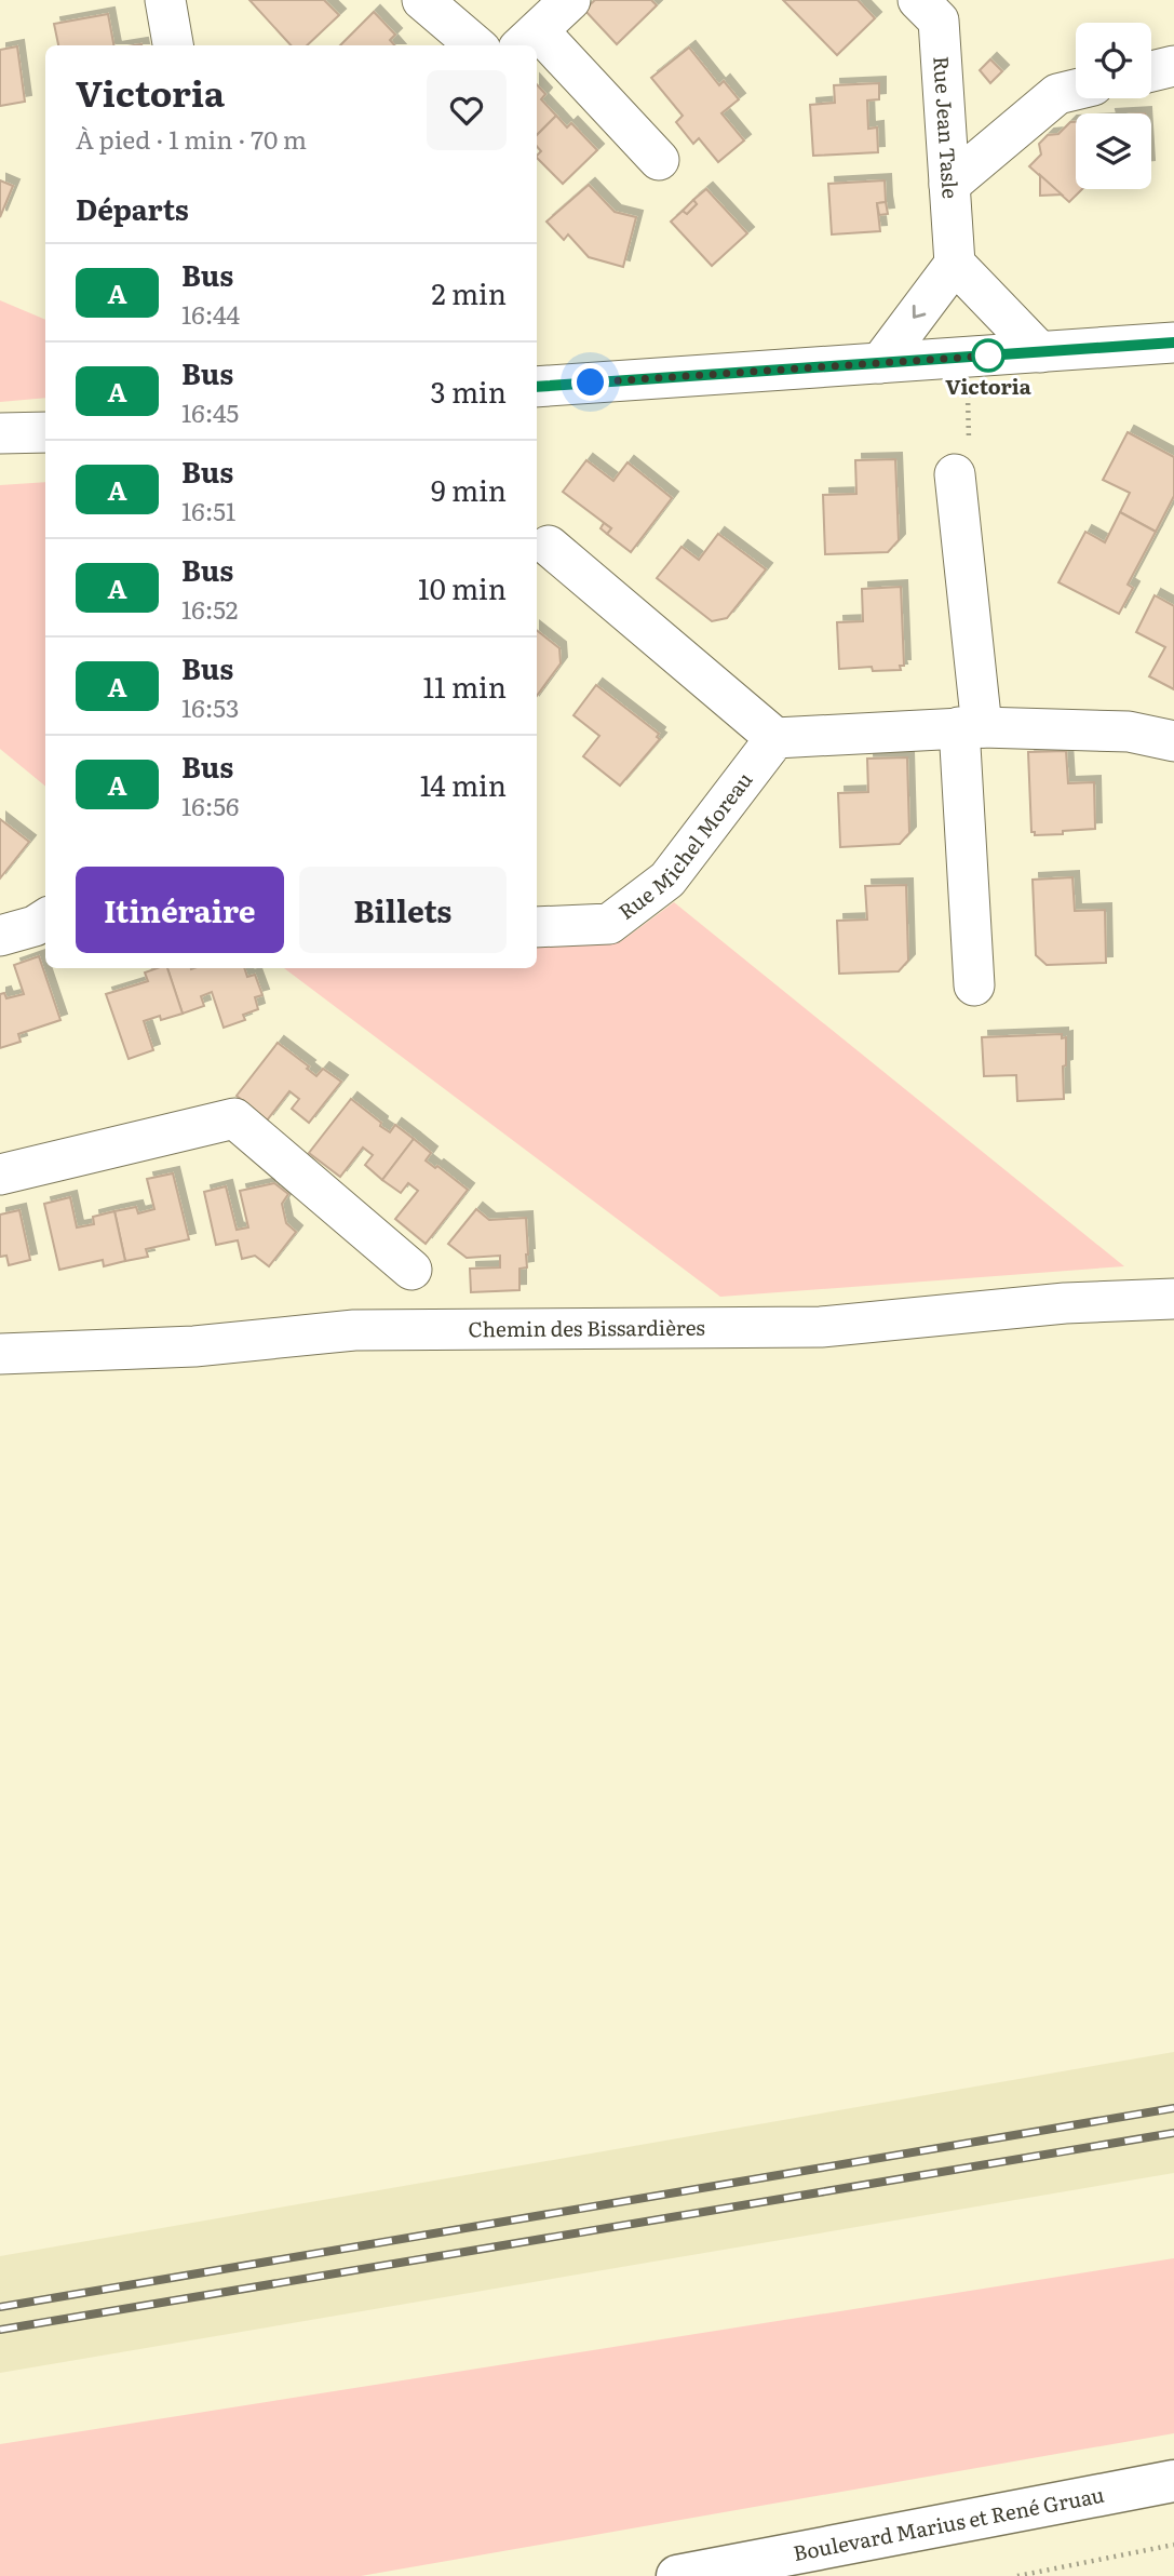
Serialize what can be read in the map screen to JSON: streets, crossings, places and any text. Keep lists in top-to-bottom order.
{
  "streets": {
    "main road": ["Boulevard Marius et René Gruau"],
    "street": ["Rue Jean Tasle", "Rue Michel Moreau", "Chemin des Bissardières"]
  },
  "places": ["Victoria"],
  "lines": ["bus line A"],
  "page": {
    "heading": [
      ["Victoria", "À pied · 1 min · 70 m"],
      "Départs"
    ],
    "list": [
      {
        "mark": "A",
        "name": "Bus",
        "note": "16:44",
        "value": "2 min"
      },
      {
        "mark": "A",
        "name": "Bus",
        "note": "16:45",
        "value": "3 min"
      },
      {
        "mark": "A",
        "name": "Bus",
        "note": "16:51",
        "value": "9 min"
      },
      {
        "mark": "A",
        "name": "Bus",
        "note": "16:52",
        "value": "10 min"
      },
      {
        "mark": "A",
        "name": "Bus",
        "note": "16:53",
        "value": "11 min"
      },
      {
        "mark": "A",
        "name": "Bus",
        "note": "16:56",
        "value": "14 min"
      }
    ],
    "buttons": ["Itinéraire", "Billets"]
  }
}
